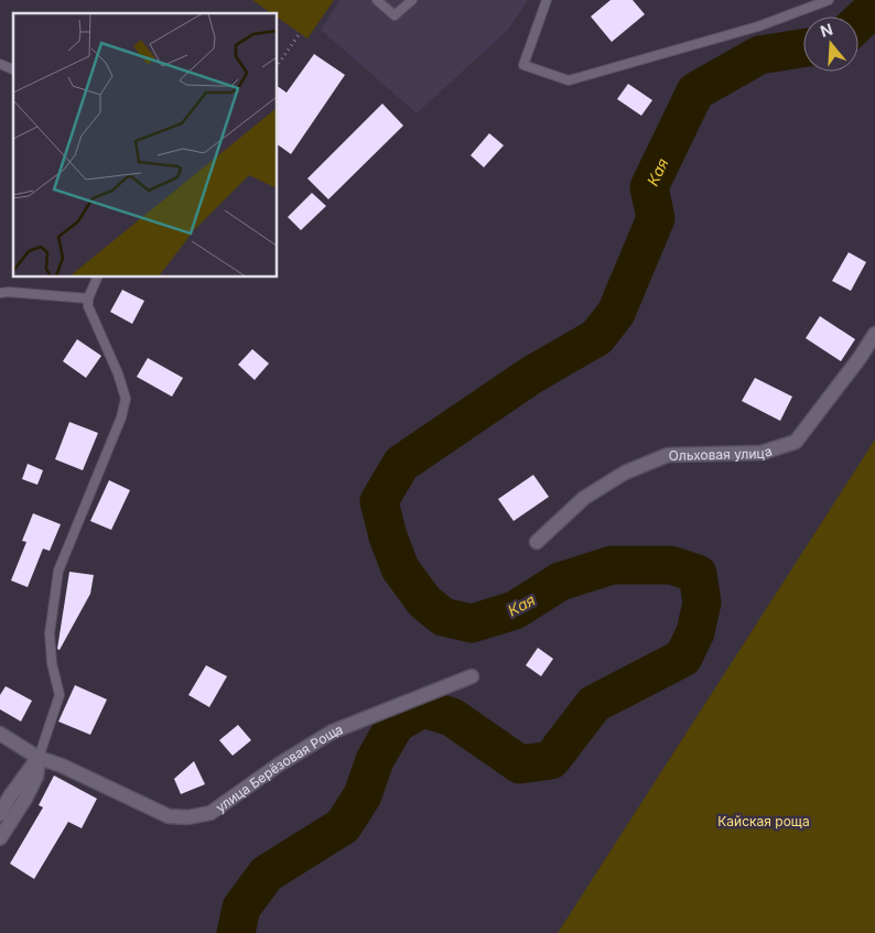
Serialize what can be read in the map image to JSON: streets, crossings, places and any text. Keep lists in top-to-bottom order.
{
  "streets": {
    "street": ["Ольховая улица", "улица Берёзовая Роща"]
  },
  "water": ["Кая"],
  "parks": ["Кайская роща"],
  "north": "top"
}
